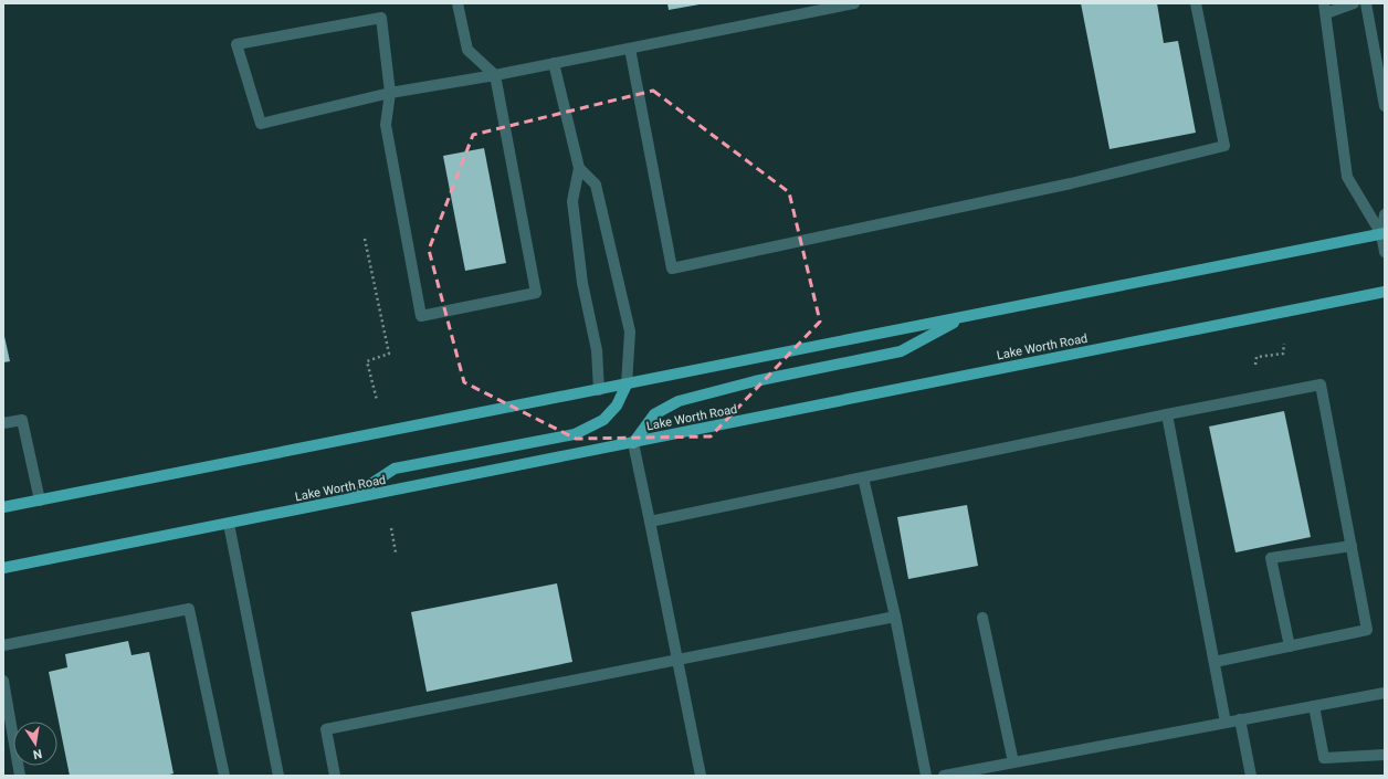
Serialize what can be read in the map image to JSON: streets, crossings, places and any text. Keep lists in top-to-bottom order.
{
  "streets": {
    "main road": ["Lake Worth Road"]
  },
  "north": "bottom"
}
